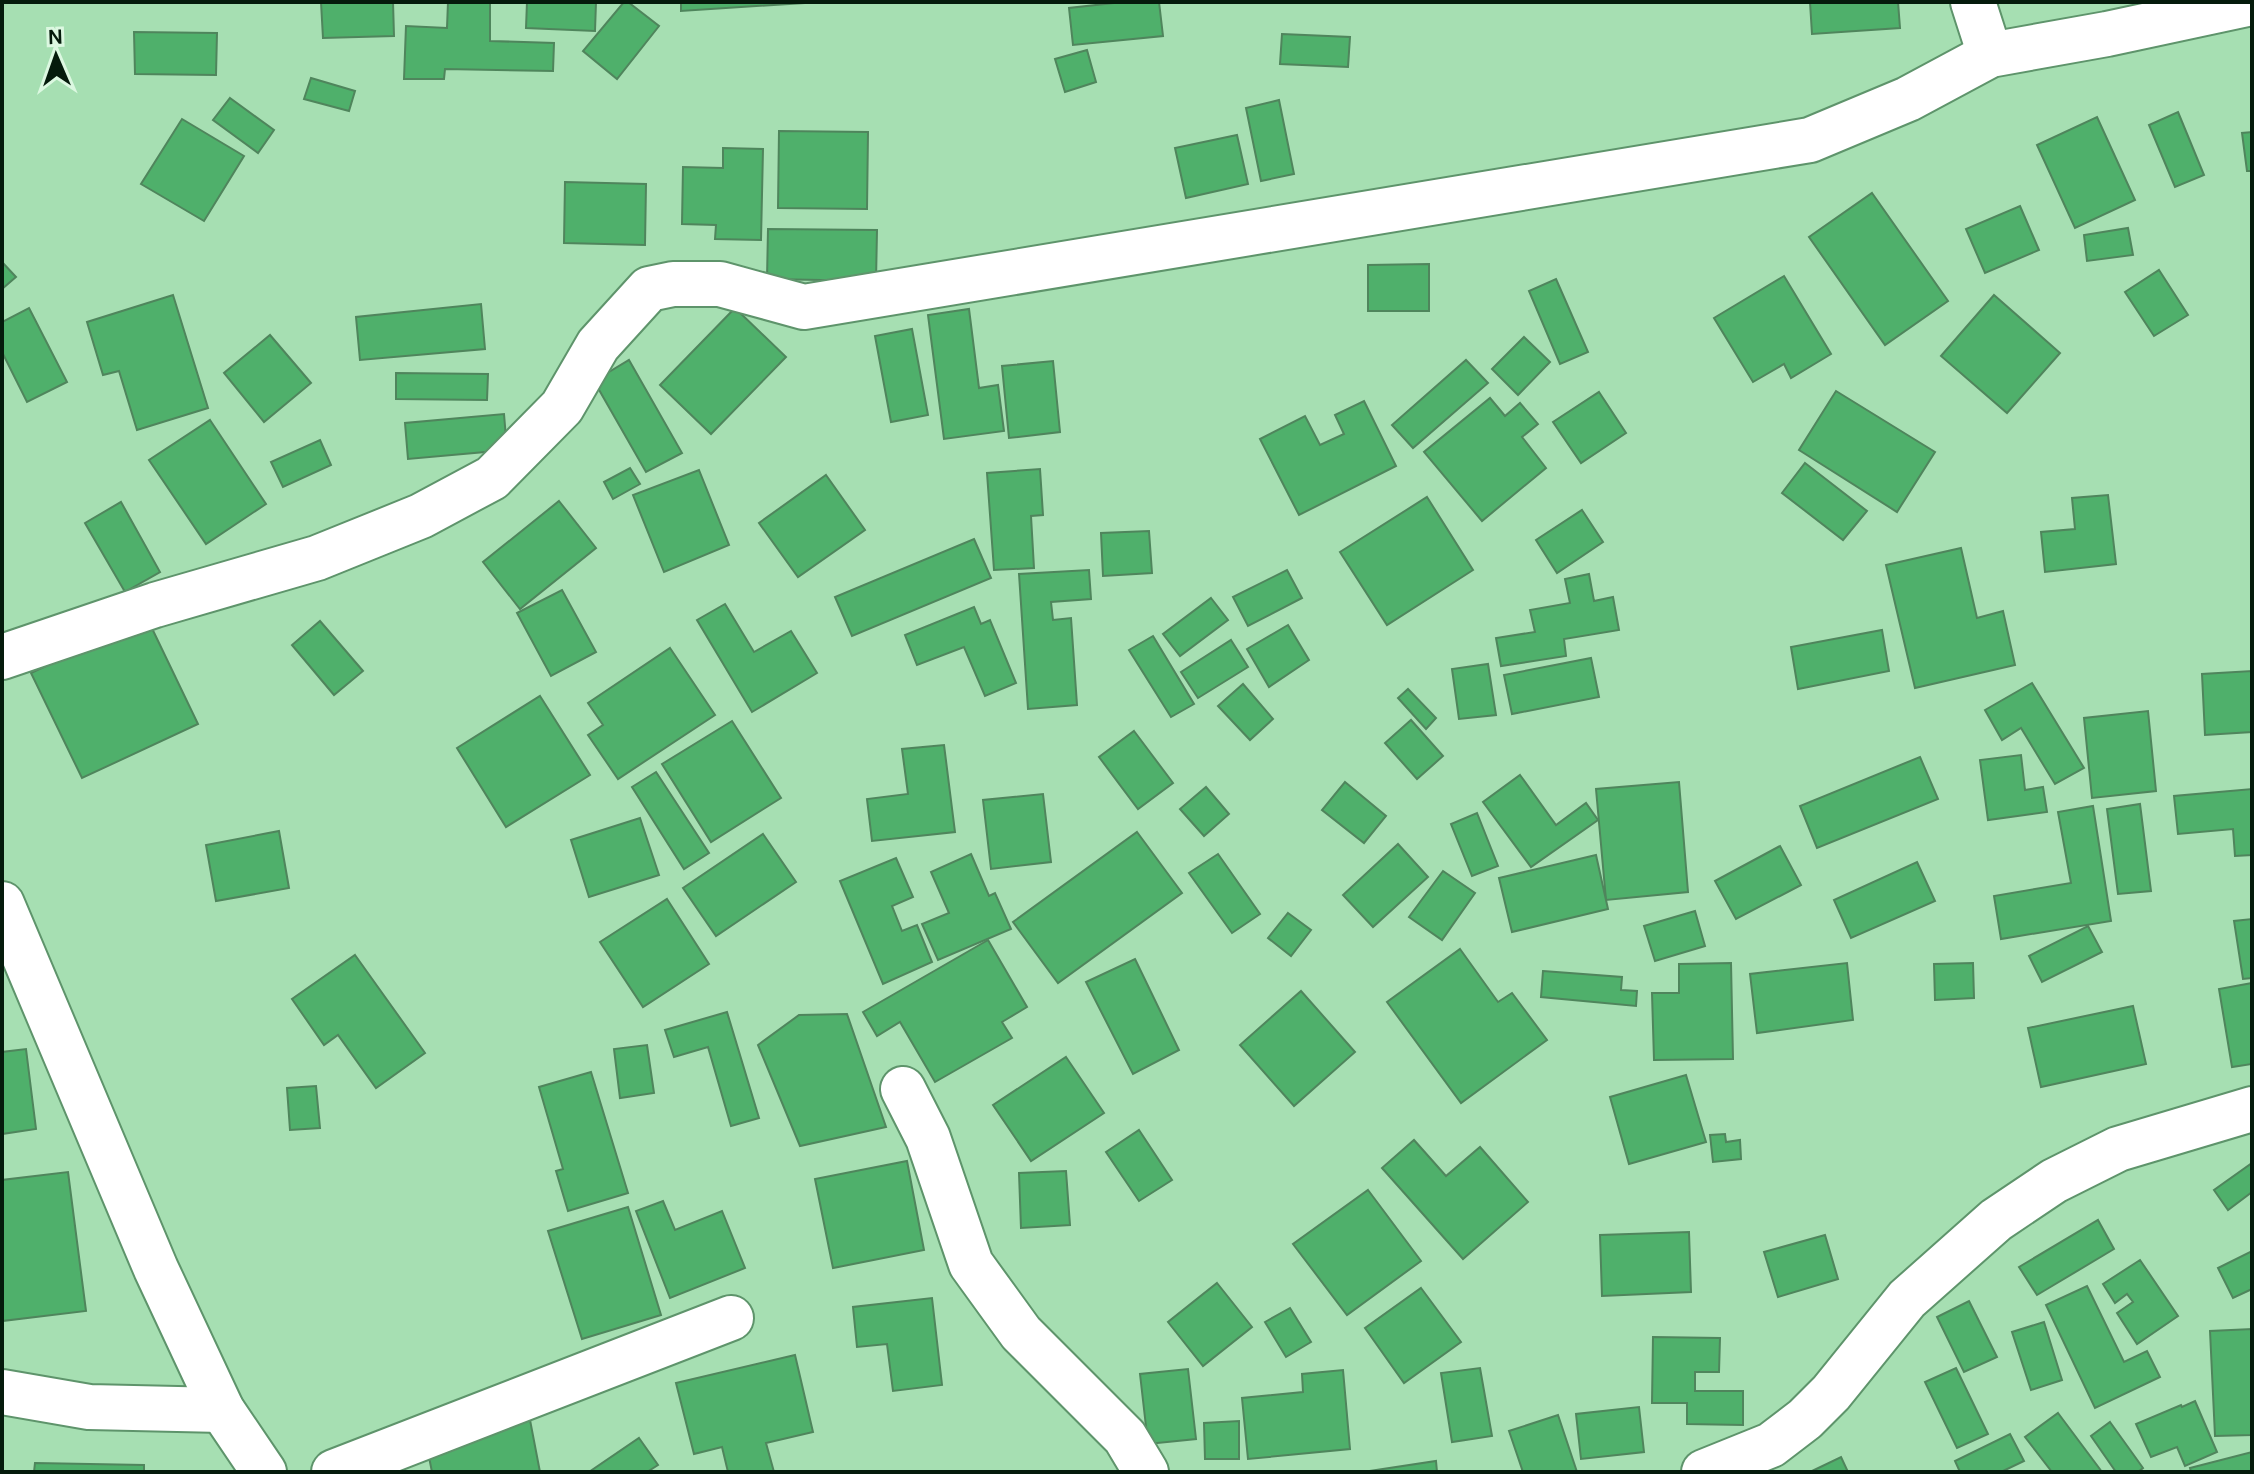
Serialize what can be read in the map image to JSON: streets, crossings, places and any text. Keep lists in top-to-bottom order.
{
  "north": "top"
}
